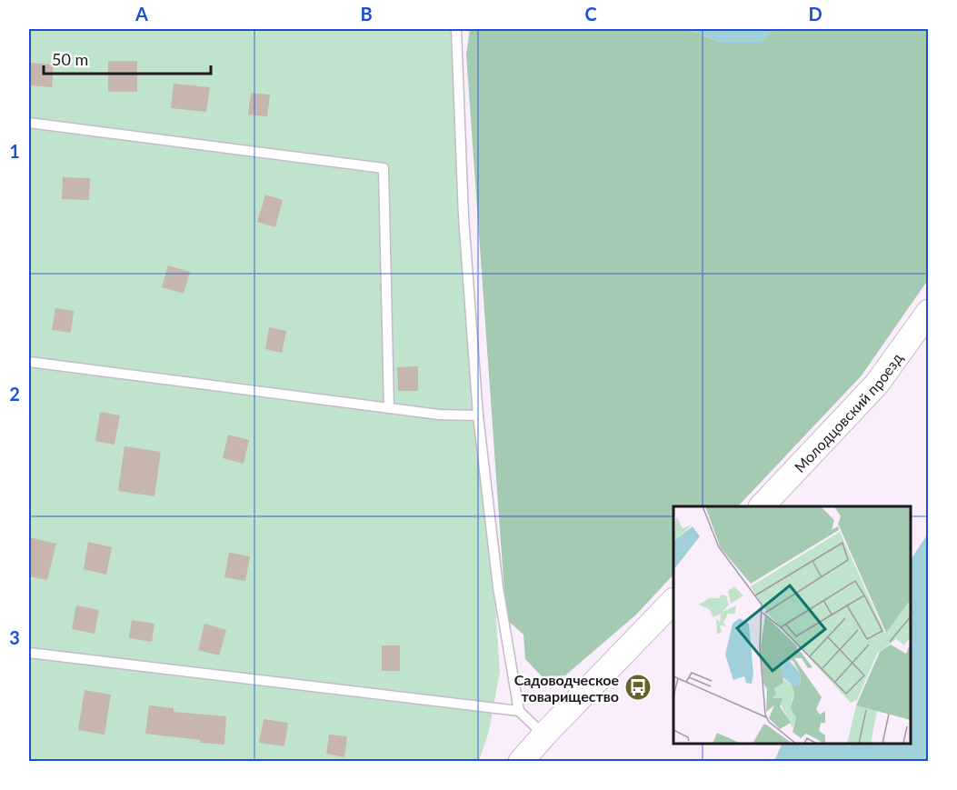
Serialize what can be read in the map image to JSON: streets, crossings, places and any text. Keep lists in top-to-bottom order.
{
  "streets": {
    "street": ["Молодцовский проезд"]
  },
  "places": {
    "bus stop": ["Садоводческое товарищество"]
  },
  "scale_bar": "50 m",
  "grid": {
    "columns": [
      "A",
      "B",
      "C",
      "D"
    ],
    "rows": ["1", "2", "3"]
  }
}
